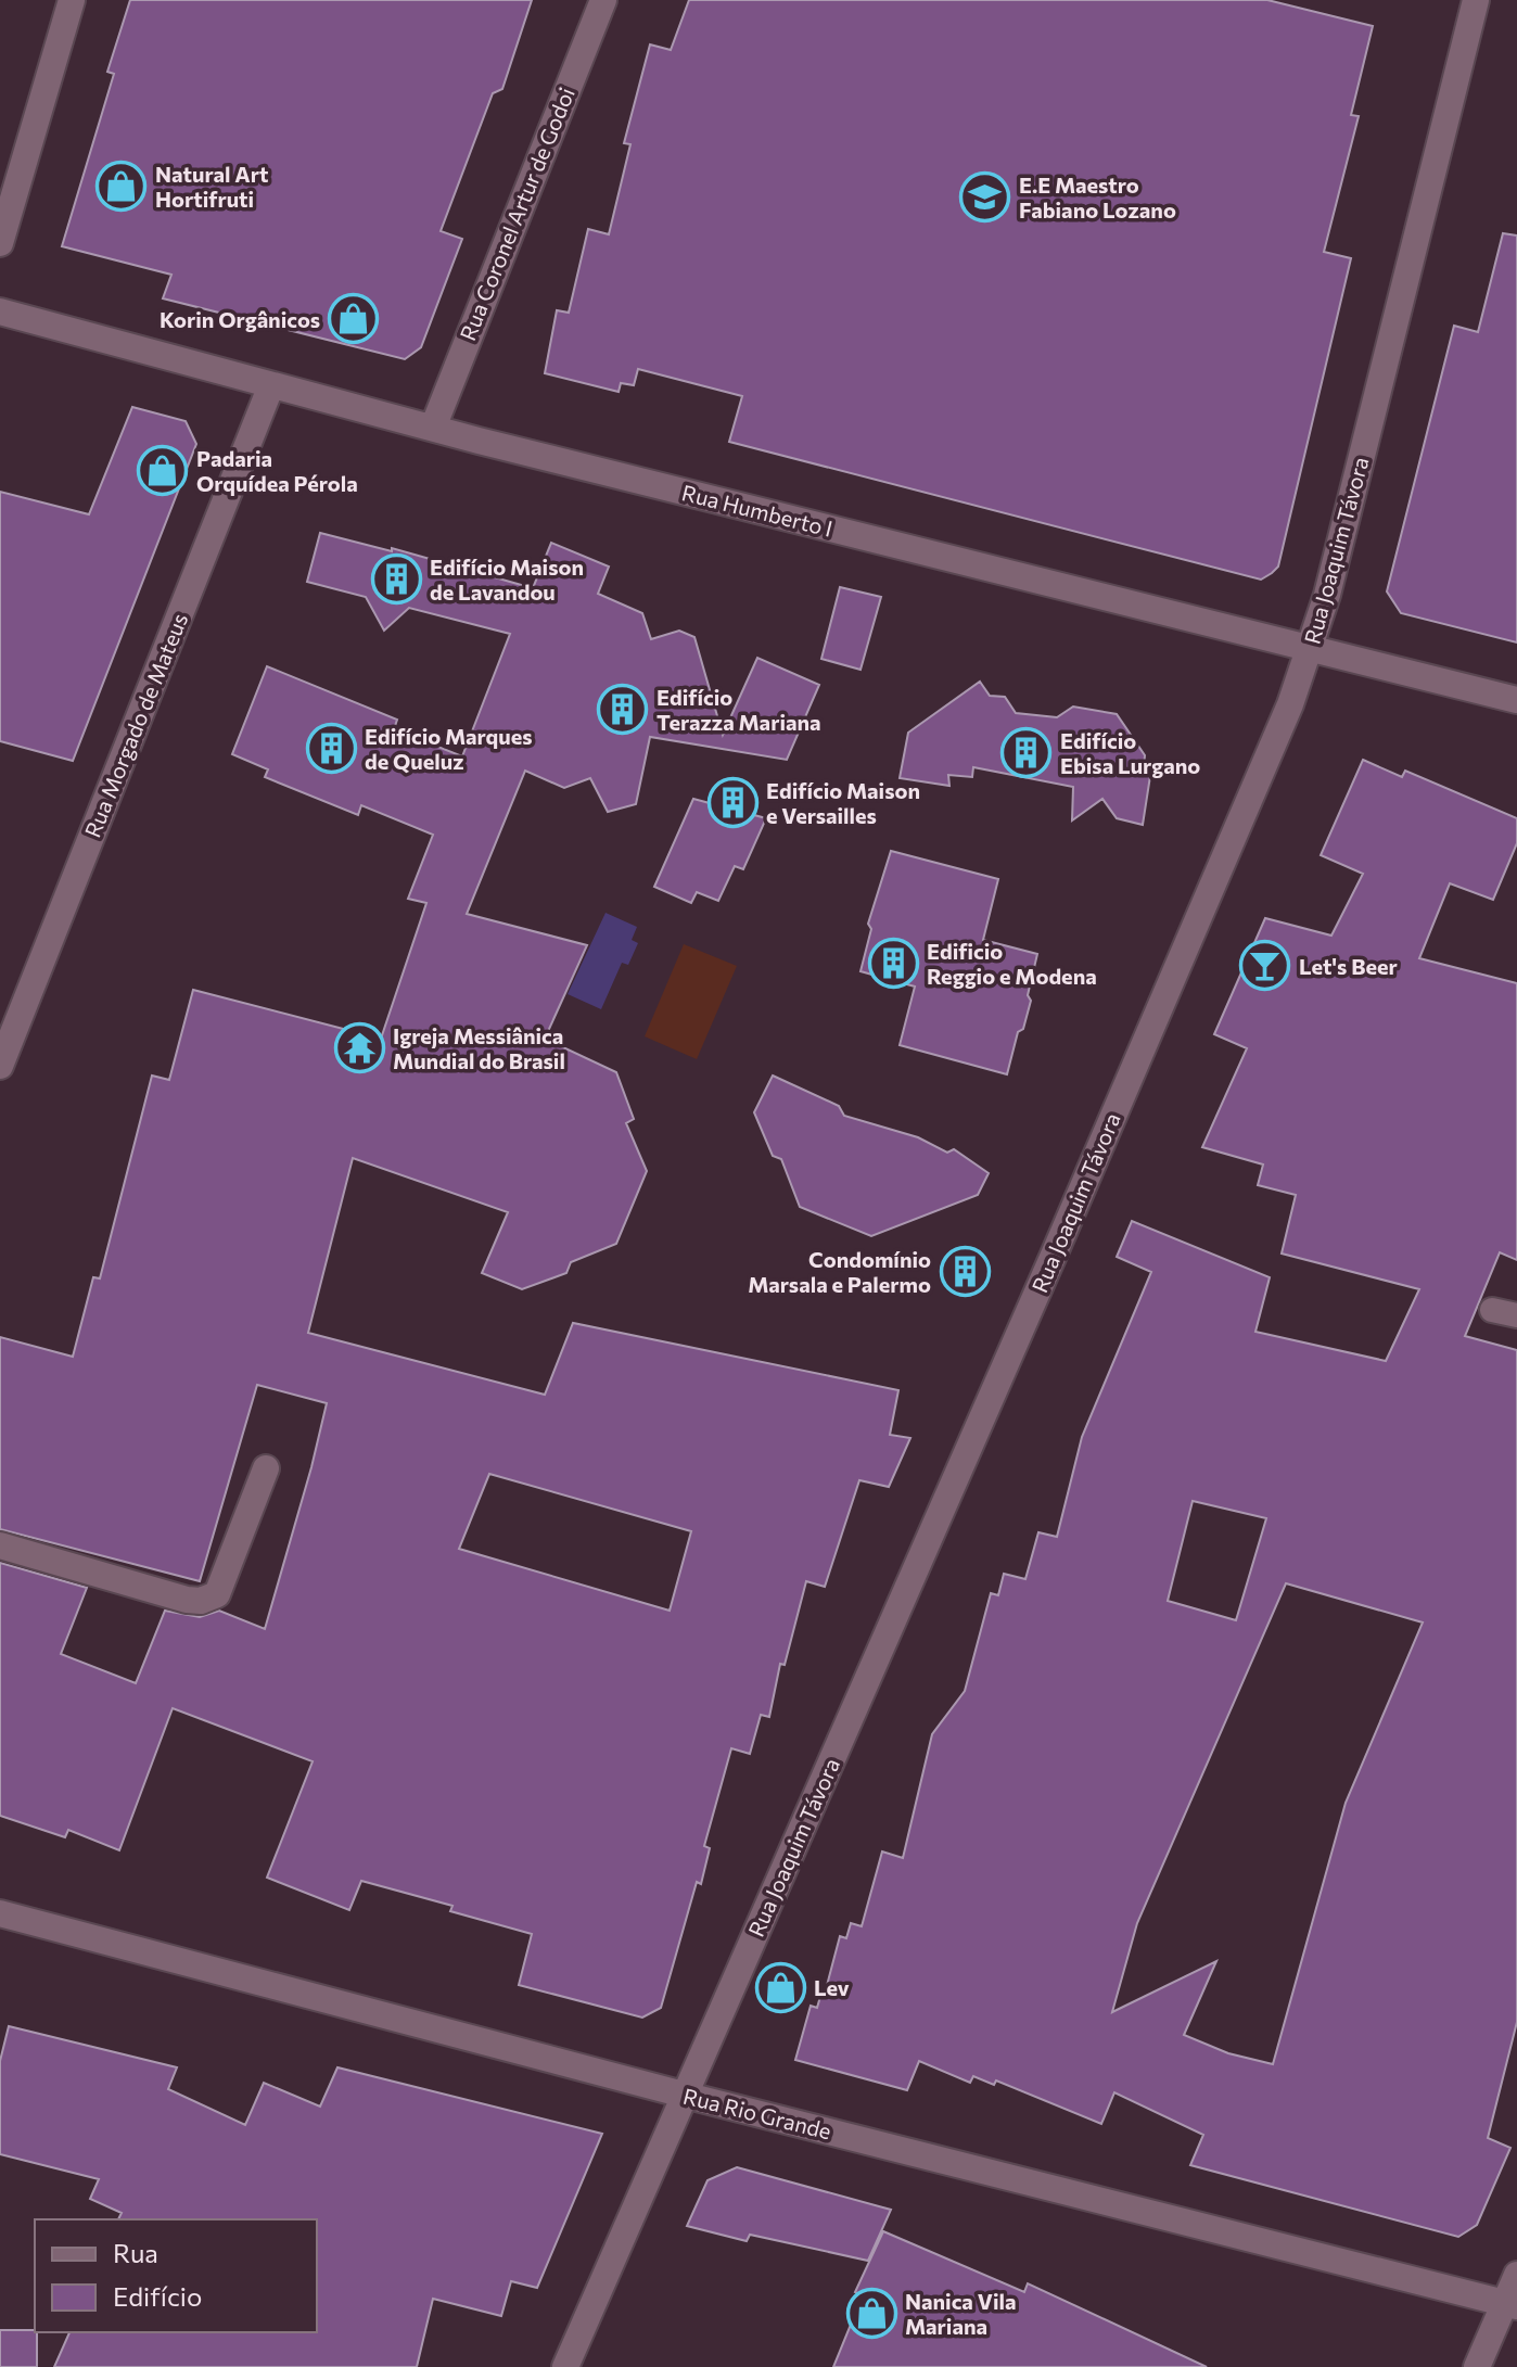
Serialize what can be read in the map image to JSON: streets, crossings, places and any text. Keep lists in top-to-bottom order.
{
  "streets": {
    "street": [
      "Rua Coronel Artur de Godoi",
      "Rua Humberto I",
      "Rua Joaquim Távora",
      "Rua Morgado de Mateus",
      "Rua Rio Grande"
    ]
  },
  "crossings": [
    ["Rua Coronel Artur de Godoi", "Rua Humberto I"],
    ["Rua Humberto I", "Rua Joaquim Távora"],
    ["Rua Humberto I", "Rua Morgado de Mateus"],
    ["Rua Joaquim Távora", "Rua Rio Grande"]
  ],
  "places": {
    "shop": [
      "Natural Art Hortifruti",
      "Korin Orgânicos",
      "Padaria Orquídea Pérola",
      "Lev",
      "Nanica Vila Mariana"
    ],
    "school or university": ["E.E Maestro Fabiano Lozano"],
    "building": [
      "Edifício Maison de Lavandou",
      "Edifício Terazza Mariana",
      "Edifício Marques de Queluz",
      "Edifício Ebisa Lurgano",
      "Edifício Maison e Versailles",
      "Edificio Reggio e Modena",
      "Condomínio Marsala e Palermo"
    ],
    "bar": ["Let's Beer"],
    "temple": ["Igreja Messiânica Mundial do Brasil"]
  },
  "legend": ["Rua", "Edifício"]
}
